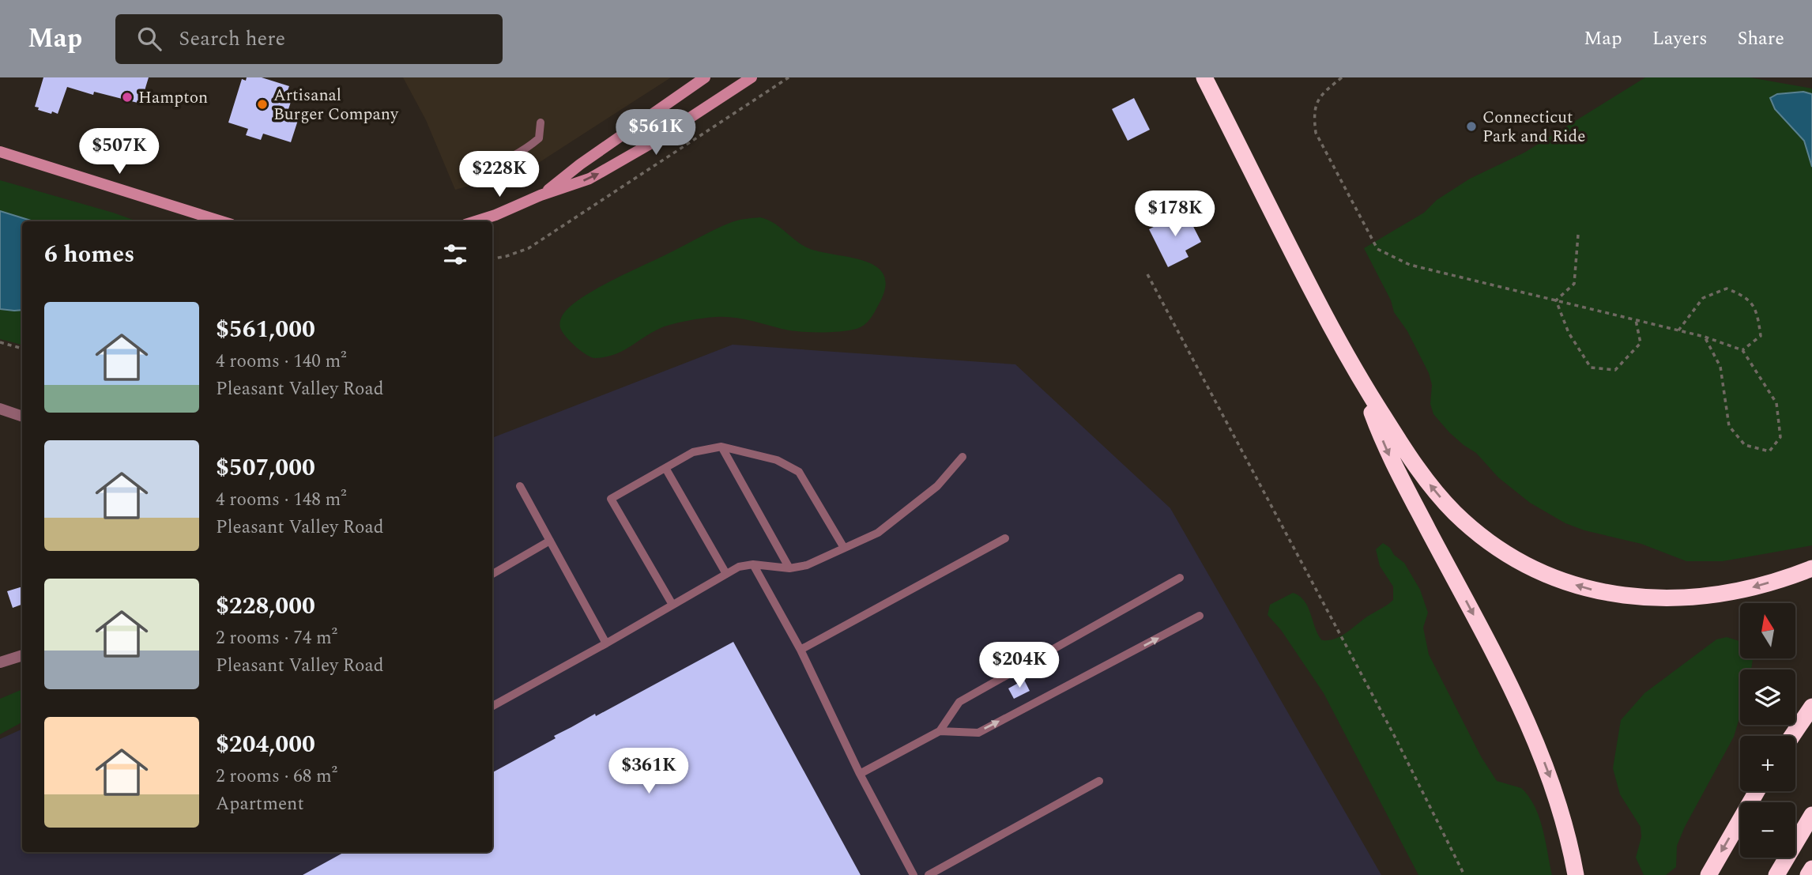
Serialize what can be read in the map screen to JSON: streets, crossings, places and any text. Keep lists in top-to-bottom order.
{
  "places": ["Hampton", "Artisanal Burger Company", "Connecticut Park and Ride"],
  "north": "top",
  "page": {
    "header": "Map",
    "search": "Search here",
    "nav": ["Map", "Layers", "Share"],
    "price": [
      "$561K",
      "$507K",
      "$228K",
      "$178K",
      "$204K",
      "$361K"
    ],
    "heading": "6 homes",
    "list": [
      {
        "name": "$561,000",
        "note": "4 rooms · 140 m² · Pleasant Valley Road"
      },
      {
        "name": "$507,000",
        "note": "4 rooms · 148 m² · Pleasant Valley Road"
      },
      {
        "name": "$228,000",
        "note": "2 rooms · 74 m² · Pleasant Valley Road"
      },
      {
        "name": "$204,000",
        "note": "2 rooms · 68 m² · Apartment"
      }
    ],
    "map_buttons": ["+", "−"]
  }
}
